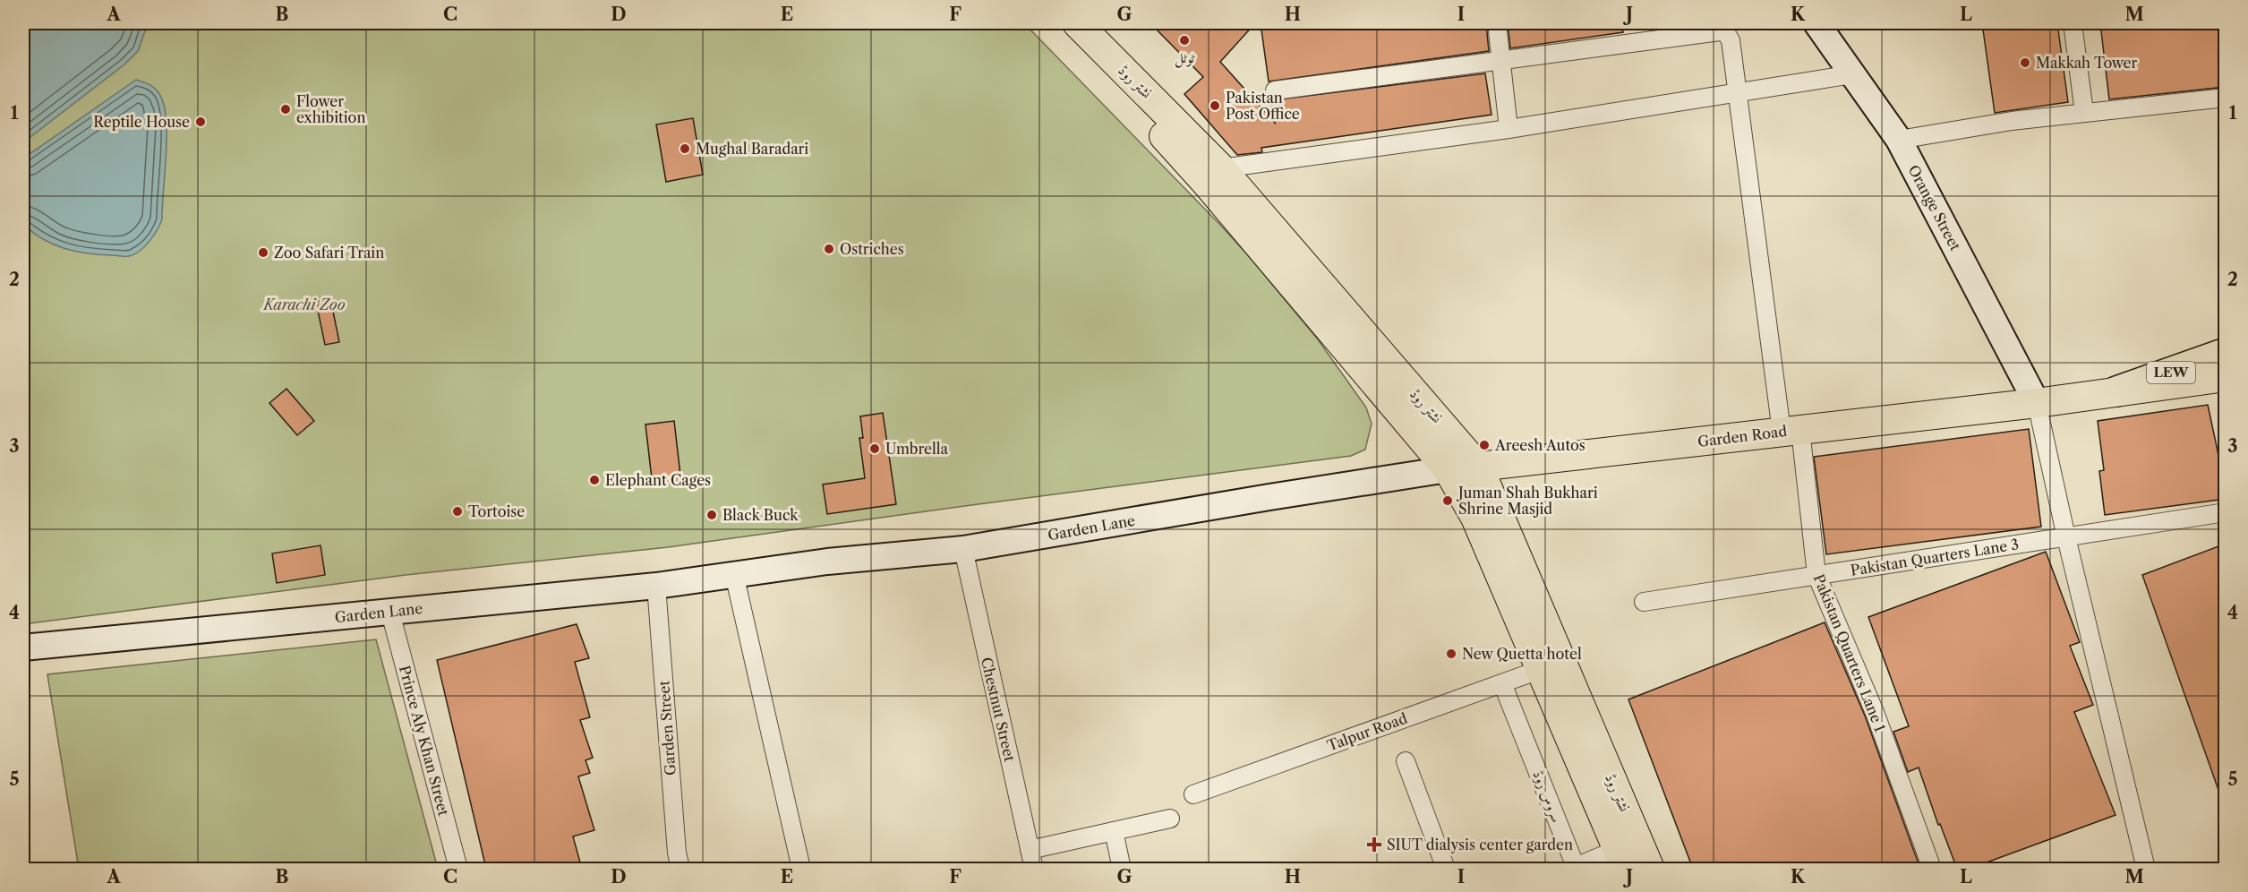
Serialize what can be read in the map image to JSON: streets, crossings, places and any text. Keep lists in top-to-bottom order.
{
  "streets": {
    "highway": ["LEW"],
    "main road": [
      "نشتر روڈ",
      "Orange Street",
      "Garden Road",
      "Garden Lane"
    ],
    "street": [
      "Pakistan Quarters Lane 3",
      "Pakistan Quarters Lane 1",
      "Chestnut Street",
      "Garden Street",
      "Talpur Road",
      "Prince Aly Khan Street",
      "سروس روڈ"
    ]
  },
  "crossings": [
    ["نشتر روڈ", "Garden Road"],
    ["نشتر روڈ", "Garden Lane"],
    ["نشتر روڈ", "Talpur Road"],
    ["نشتر روڈ", "سروس روڈ"],
    ["Orange Street", "Garden Road"],
    ["LEW", "Garden Road"],
    ["Garden Road", "Garden Lane"],
    ["Garden Road", "Pakistan Quarters Lane 1"],
    ["Garden Lane", "Chestnut Street"],
    ["Garden Lane", "Garden Street"],
    ["Garden Lane", "Prince Aly Khan Street"],
    ["Pakistan Quarters Lane 3", "Pakistan Quarters Lane 1"],
    ["Talpur Road", "سروس روڈ"]
  ],
  "parks": ["Karachi Zoo"],
  "places": {
    "other": [
      "ٹوٹل",
      "Makkah Tower",
      "Pakistan Post Office",
      "Flower exhibition",
      "Reptile House",
      "Mughal Baradari",
      "Ostriches",
      "Zoo Safari Train",
      "Areesh Autos",
      "Umbrella",
      "Elephant Cages",
      "Juman Shah Bukhari Shrine Masjid",
      "Tortoise",
      "Black Buck",
      "New Quetta hotel"
    ],
    "health": ["SIUT dialysis center garden"]
  },
  "grid": {
    "columns": [
      "A",
      "B",
      "C",
      "D",
      "E",
      "F",
      "G",
      "H",
      "I",
      "J",
      "K",
      "L",
      "M"
    ],
    "rows": [
      "1",
      "2",
      "3",
      "4",
      "5"
    ]
  }
}
